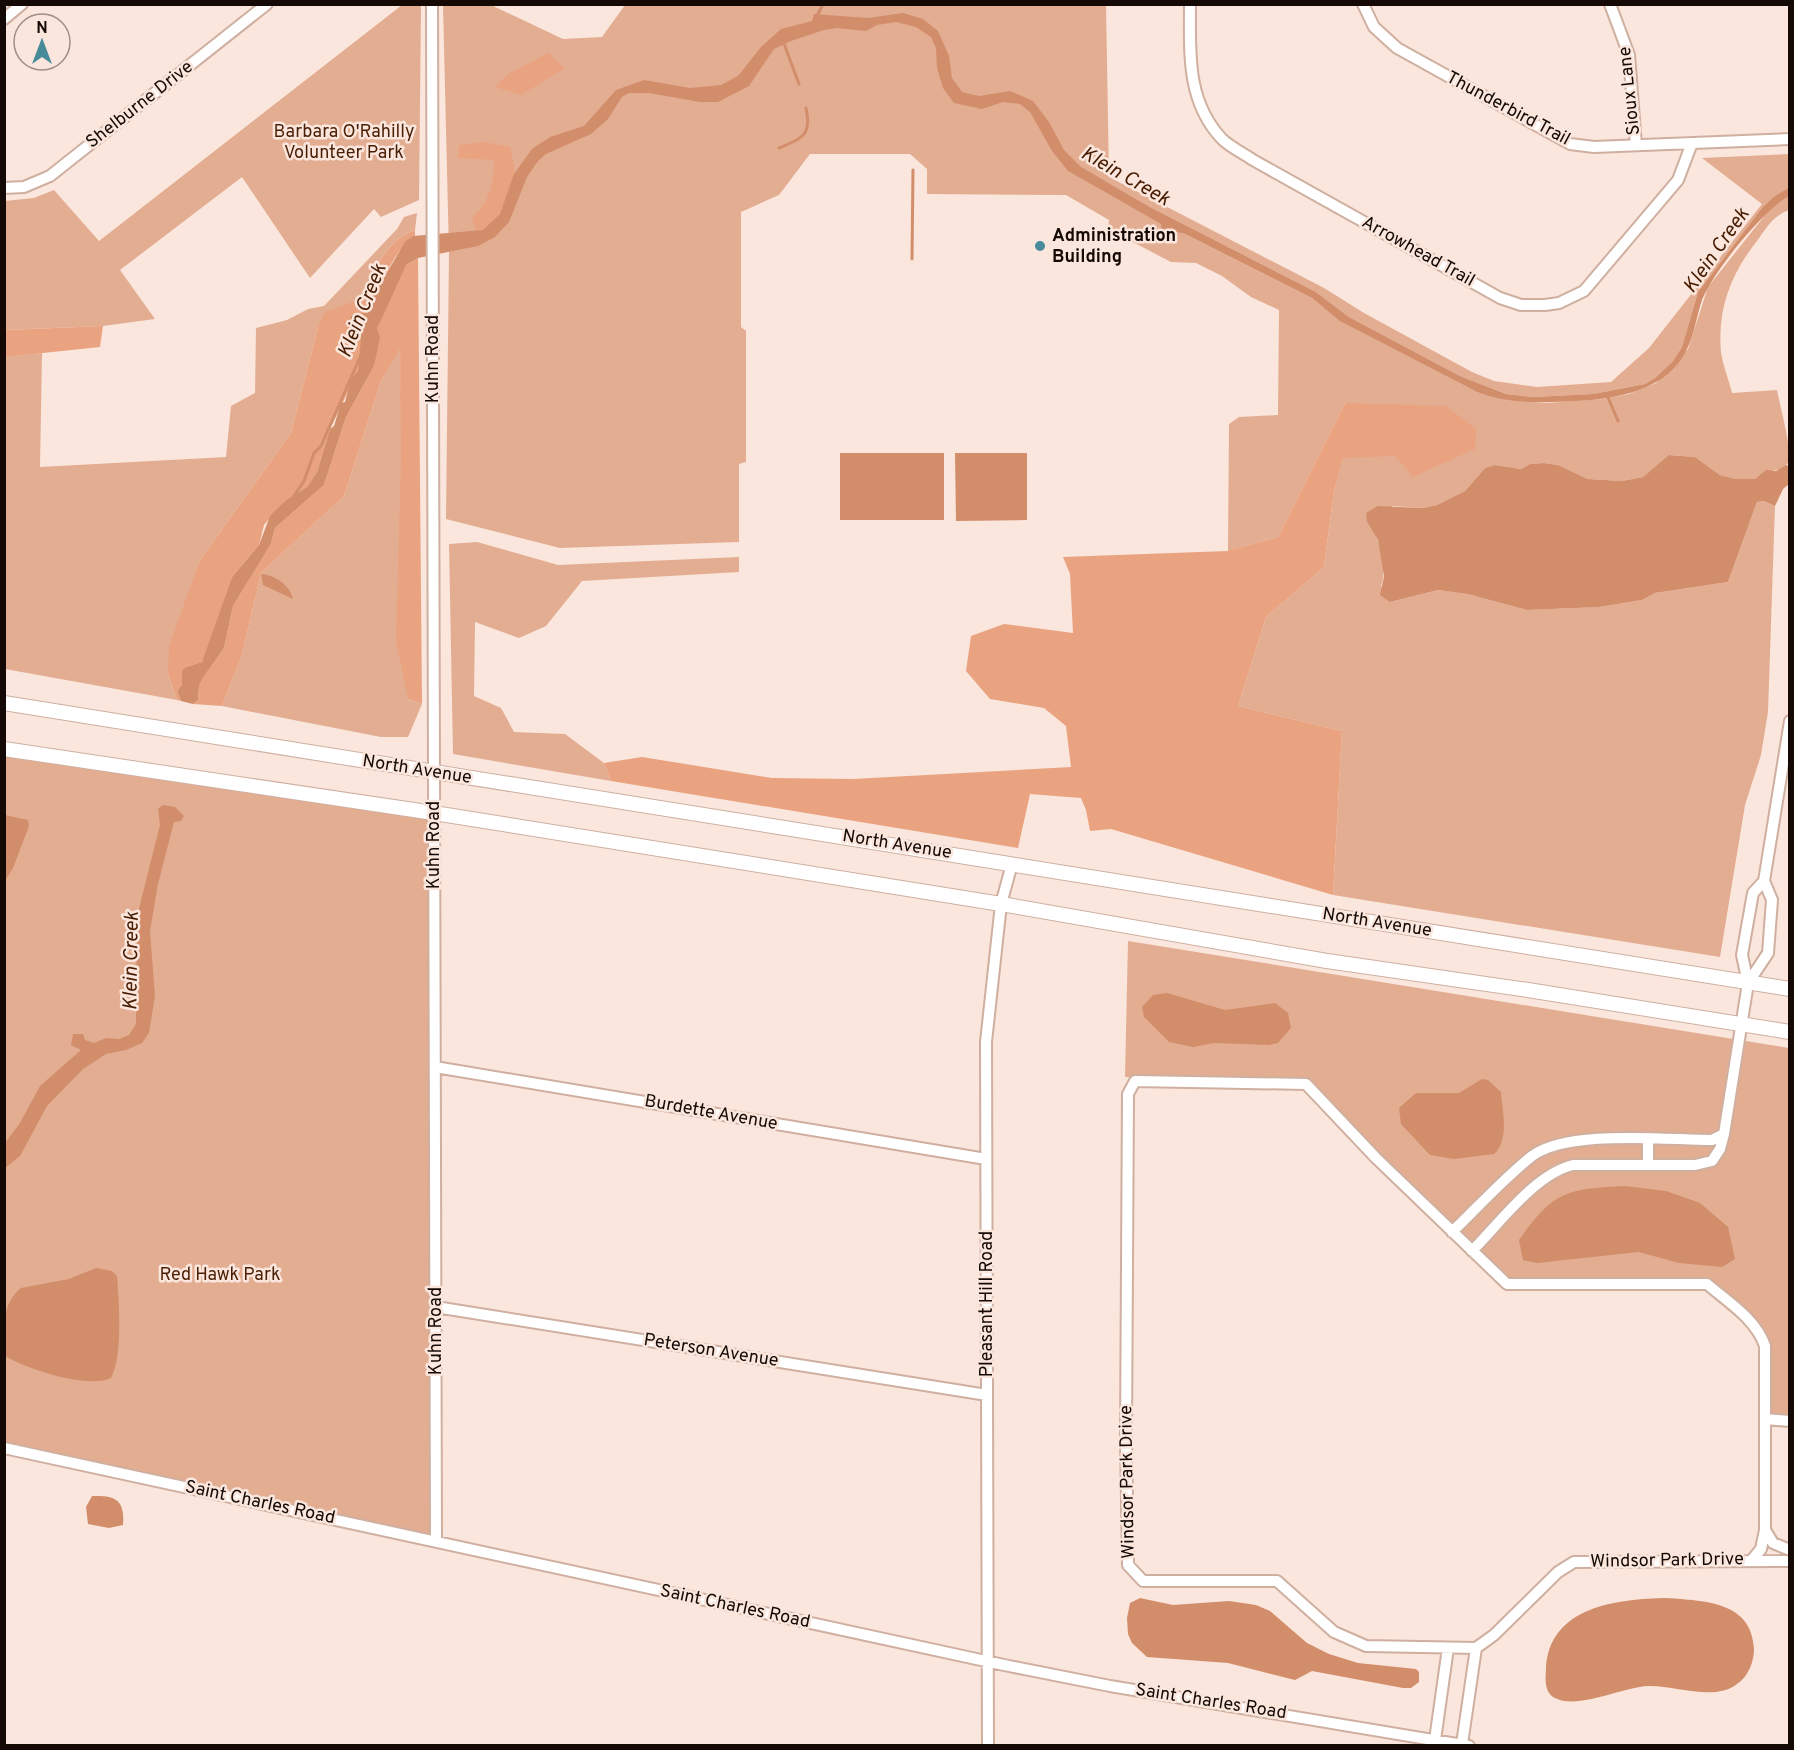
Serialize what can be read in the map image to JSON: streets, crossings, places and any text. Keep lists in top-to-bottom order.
{
  "streets": {
    "main road": ["North Avenue"],
    "street": [
      "Sioux Lane",
      "Shelburne Drive",
      "Thunderbird Trail",
      "Arrowhead Trail",
      "Kuhn Road",
      "Burdette Avenue",
      "Pleasant Hill Road",
      "Peterson Avenue",
      "Windsor Park Drive",
      "Saint Charles Road"
    ]
  },
  "crossings": [
    ["Sioux Lane", "Thunderbird Trail"],
    ["Thunderbird Trail", "Arrowhead Trail"],
    ["Kuhn Road", "North Avenue"],
    ["Kuhn Road", "Burdette Avenue"],
    ["Kuhn Road", "Peterson Avenue"],
    ["Kuhn Road", "Saint Charles Road"],
    ["North Avenue", "Pleasant Hill Road"],
    ["Burdette Avenue", "Pleasant Hill Road"],
    ["Pleasant Hill Road", "Peterson Avenue"],
    ["Pleasant Hill Road", "Saint Charles Road"]
  ],
  "water": ["Klein Creek"],
  "parks": ["Barbara O'Rahilly Volunteer Park", "Red Hawk Park"],
  "places": ["Administration Building"],
  "north": "top"
}
